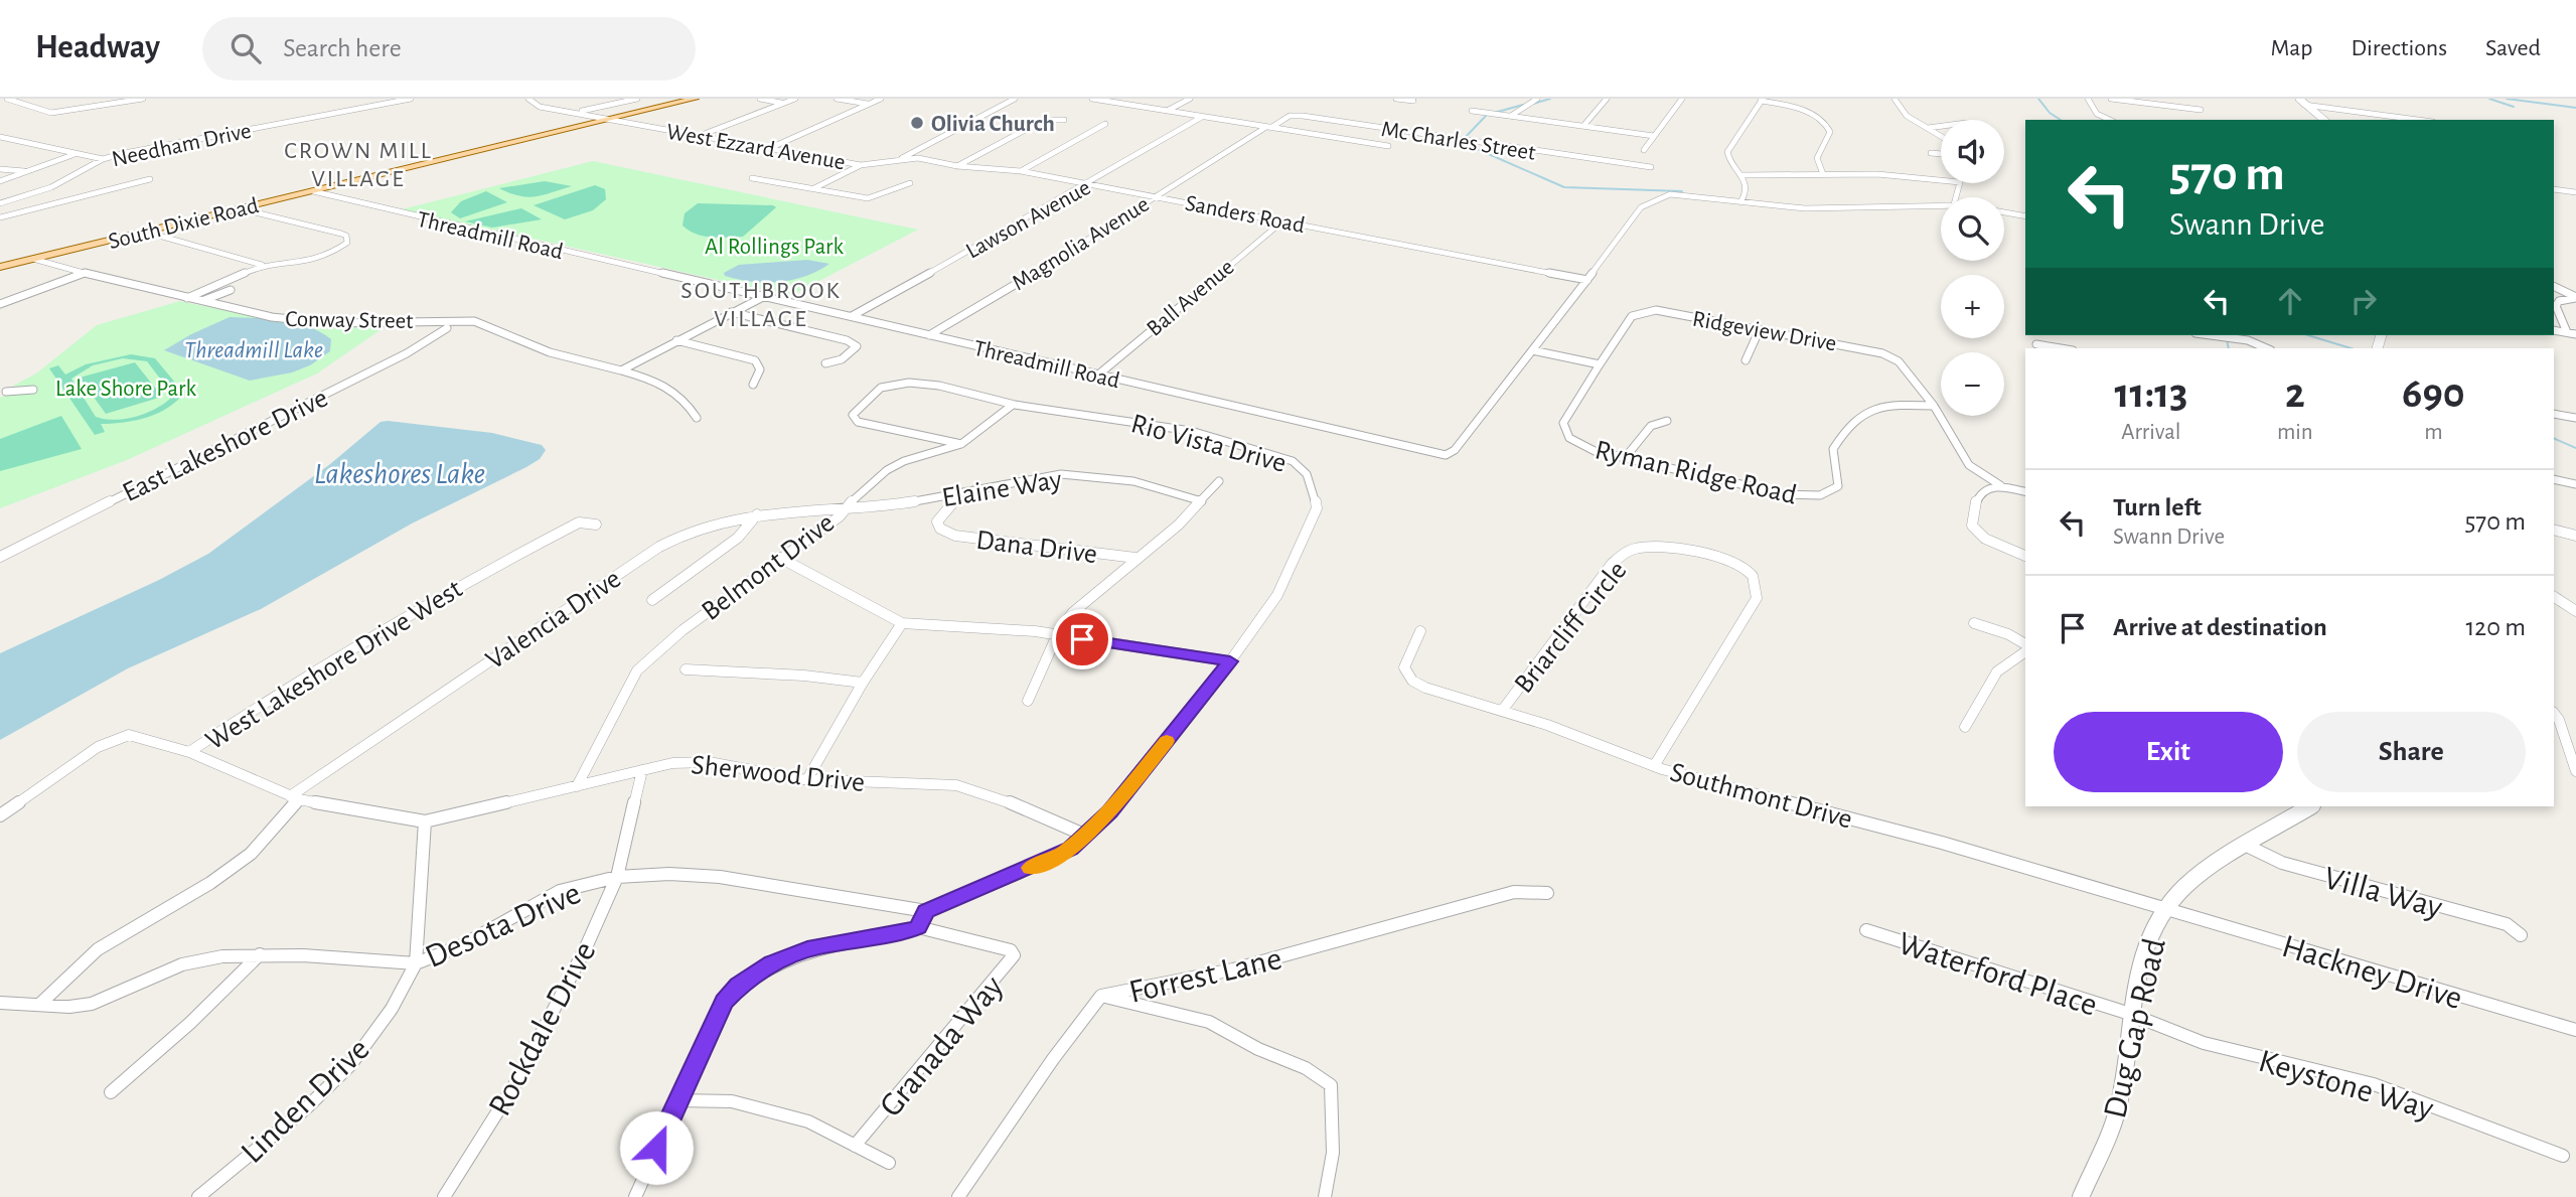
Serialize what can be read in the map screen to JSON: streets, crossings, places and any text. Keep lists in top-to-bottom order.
{
  "streets": {
    "main road": ["South Dixie Road"],
    "street": [
      "Mc Charles Street",
      "Needham Drive",
      "West Ezzard Avenue",
      "Sanders Road",
      "Lawson Avenue",
      "Threadmill Road",
      "Magnolia Avenue",
      "Ball Avenue",
      "Conway Street",
      "Ridgeview Drive",
      "Rio Vista Drive",
      "East Lakeshore Drive",
      "Ryman Ridge Road",
      "Elaine Way",
      "Dana Drive",
      "Belmont Drive",
      "Valencia Drive",
      "Briarcliff Circle",
      "West Lakeshore Drive West",
      "Sherwood Drive",
      "Southmont Drive",
      "Villa Way",
      "Desota Drive",
      "Hackney Drive",
      "Waterford Place",
      "Forrest Lane",
      "Rockdale Drive",
      "Dug Gap Road",
      "Granada Way",
      "Keystone Way",
      "Linden Drive"
    ]
  },
  "crossings": [
    ["Mc Charles Street", "Magnolia Avenue"],
    ["West Ezzard Avenue", "Sanders Road"],
    ["West Ezzard Avenue", "South Dixie Road"],
    ["Sanders Road", "Lawson Avenue"],
    ["Sanders Road", "Threadmill Road"],
    ["Sanders Road", "Magnolia Avenue"],
    ["Sanders Road", "Ball Avenue"],
    ["Lawson Avenue", "Threadmill Road"],
    ["South Dixie Road", "Threadmill Road"],
    ["South Dixie Road", "Conway Street"],
    ["Threadmill Road", "Magnolia Avenue"],
    ["Threadmill Road", "Ball Avenue"],
    ["Ridgeview Drive", "Ryman Ridge Road"],
    ["Rio Vista Drive", "Belmont Drive"],
    ["Rio Vista Drive", "Sherwood Drive"],
    ["Rio Vista Drive", "Desota Drive"],
    ["Elaine Way", "Dana Drive"],
    ["Elaine Way", "Belmont Drive"],
    ["Elaine Way", "Valencia Drive"],
    ["Belmont Drive", "Valencia Drive"],
    ["Belmont Drive", "Sherwood Drive"],
    ["Valencia Drive", "Desota Drive"],
    ["Briarcliff Circle", "Southmont Drive"],
    ["Sherwood Drive", "Rockdale Drive"],
    ["Sherwood Drive", "Linden Drive"],
    ["Southmont Drive", "Hackney Drive"],
    ["Southmont Drive", "Dug Gap Road"],
    ["Villa Way", "Dug Gap Road"],
    ["Desota Drive", "Rockdale Drive"],
    ["Desota Drive", "Linden Drive"],
    ["Hackney Drive", "Dug Gap Road"],
    ["Waterford Place", "Dug Gap Road"],
    ["Waterford Place", "Keystone Way"],
    ["Dug Gap Road", "Keystone Way"]
  ],
  "districts": ["CROWN MILL VILLAGE", "SOUTHBROOK VILLAGE"],
  "water": ["Threadmill Lake", "Lakeshores Lake"],
  "parks": ["Al Rollings Park", "Lake Shore Park"],
  "places": ["Olivia Church"],
  "page": {
    "header": "Headway",
    "search": "Search here",
    "nav": ["Map", "Directions", "Saved"],
    "map_buttons": ["+", "−"],
    "turn": ["570 m", "Swann Drive"],
    "eta": [
      "11:13",
      "Arrival",
      "2",
      "min",
      "690",
      "m"
    ],
    "list": [
      {
        "name": "Turn left",
        "note": "Swann Drive",
        "value": "570 m"
      },
      {
        "name": "Arrive at destination",
        "value": "120 m"
      }
    ],
    "buttons": ["Exit", "Share"]
  }
}
